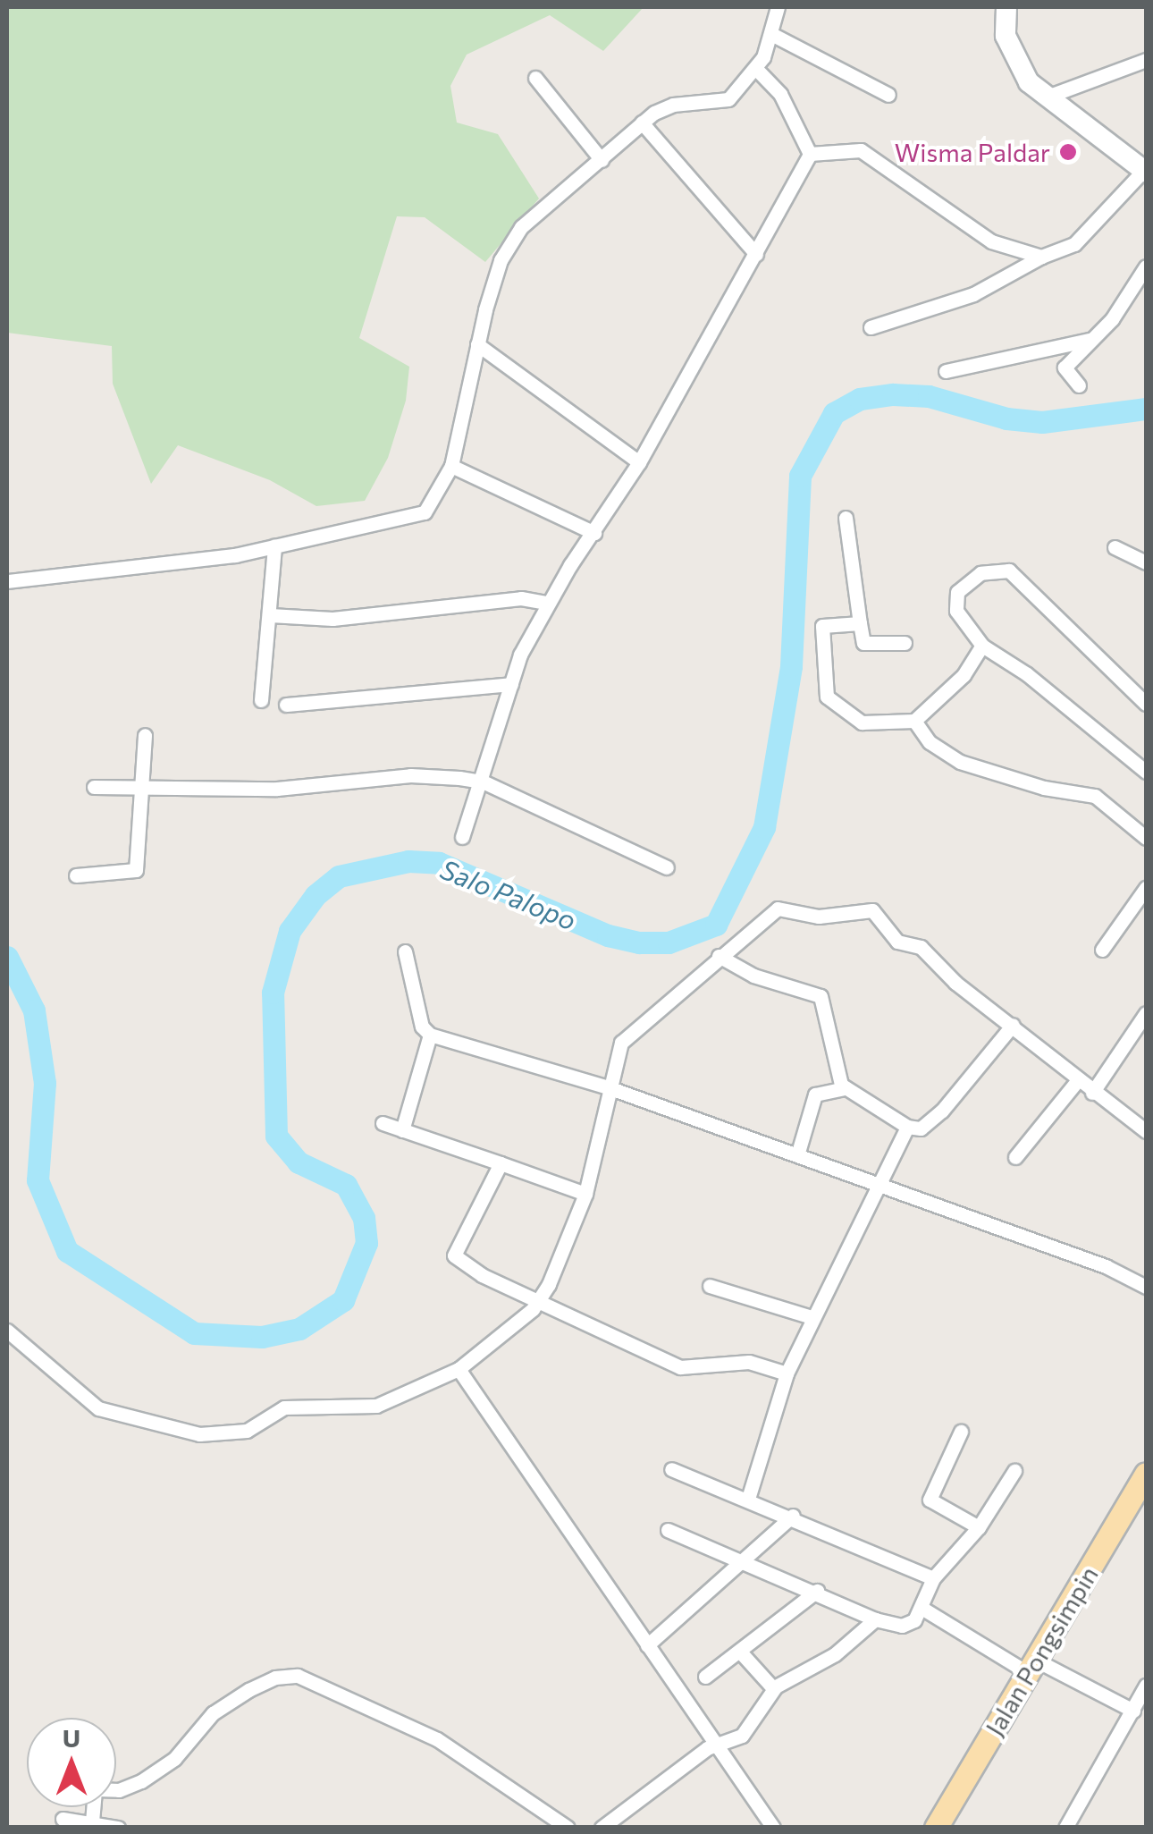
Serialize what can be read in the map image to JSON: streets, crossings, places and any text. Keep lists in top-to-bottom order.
{
  "streets": {
    "main road": ["Jalan Pongsimpin"]
  },
  "water": ["Salo Palopo"],
  "places": ["Wisma Paldar"],
  "north": "top"
}
